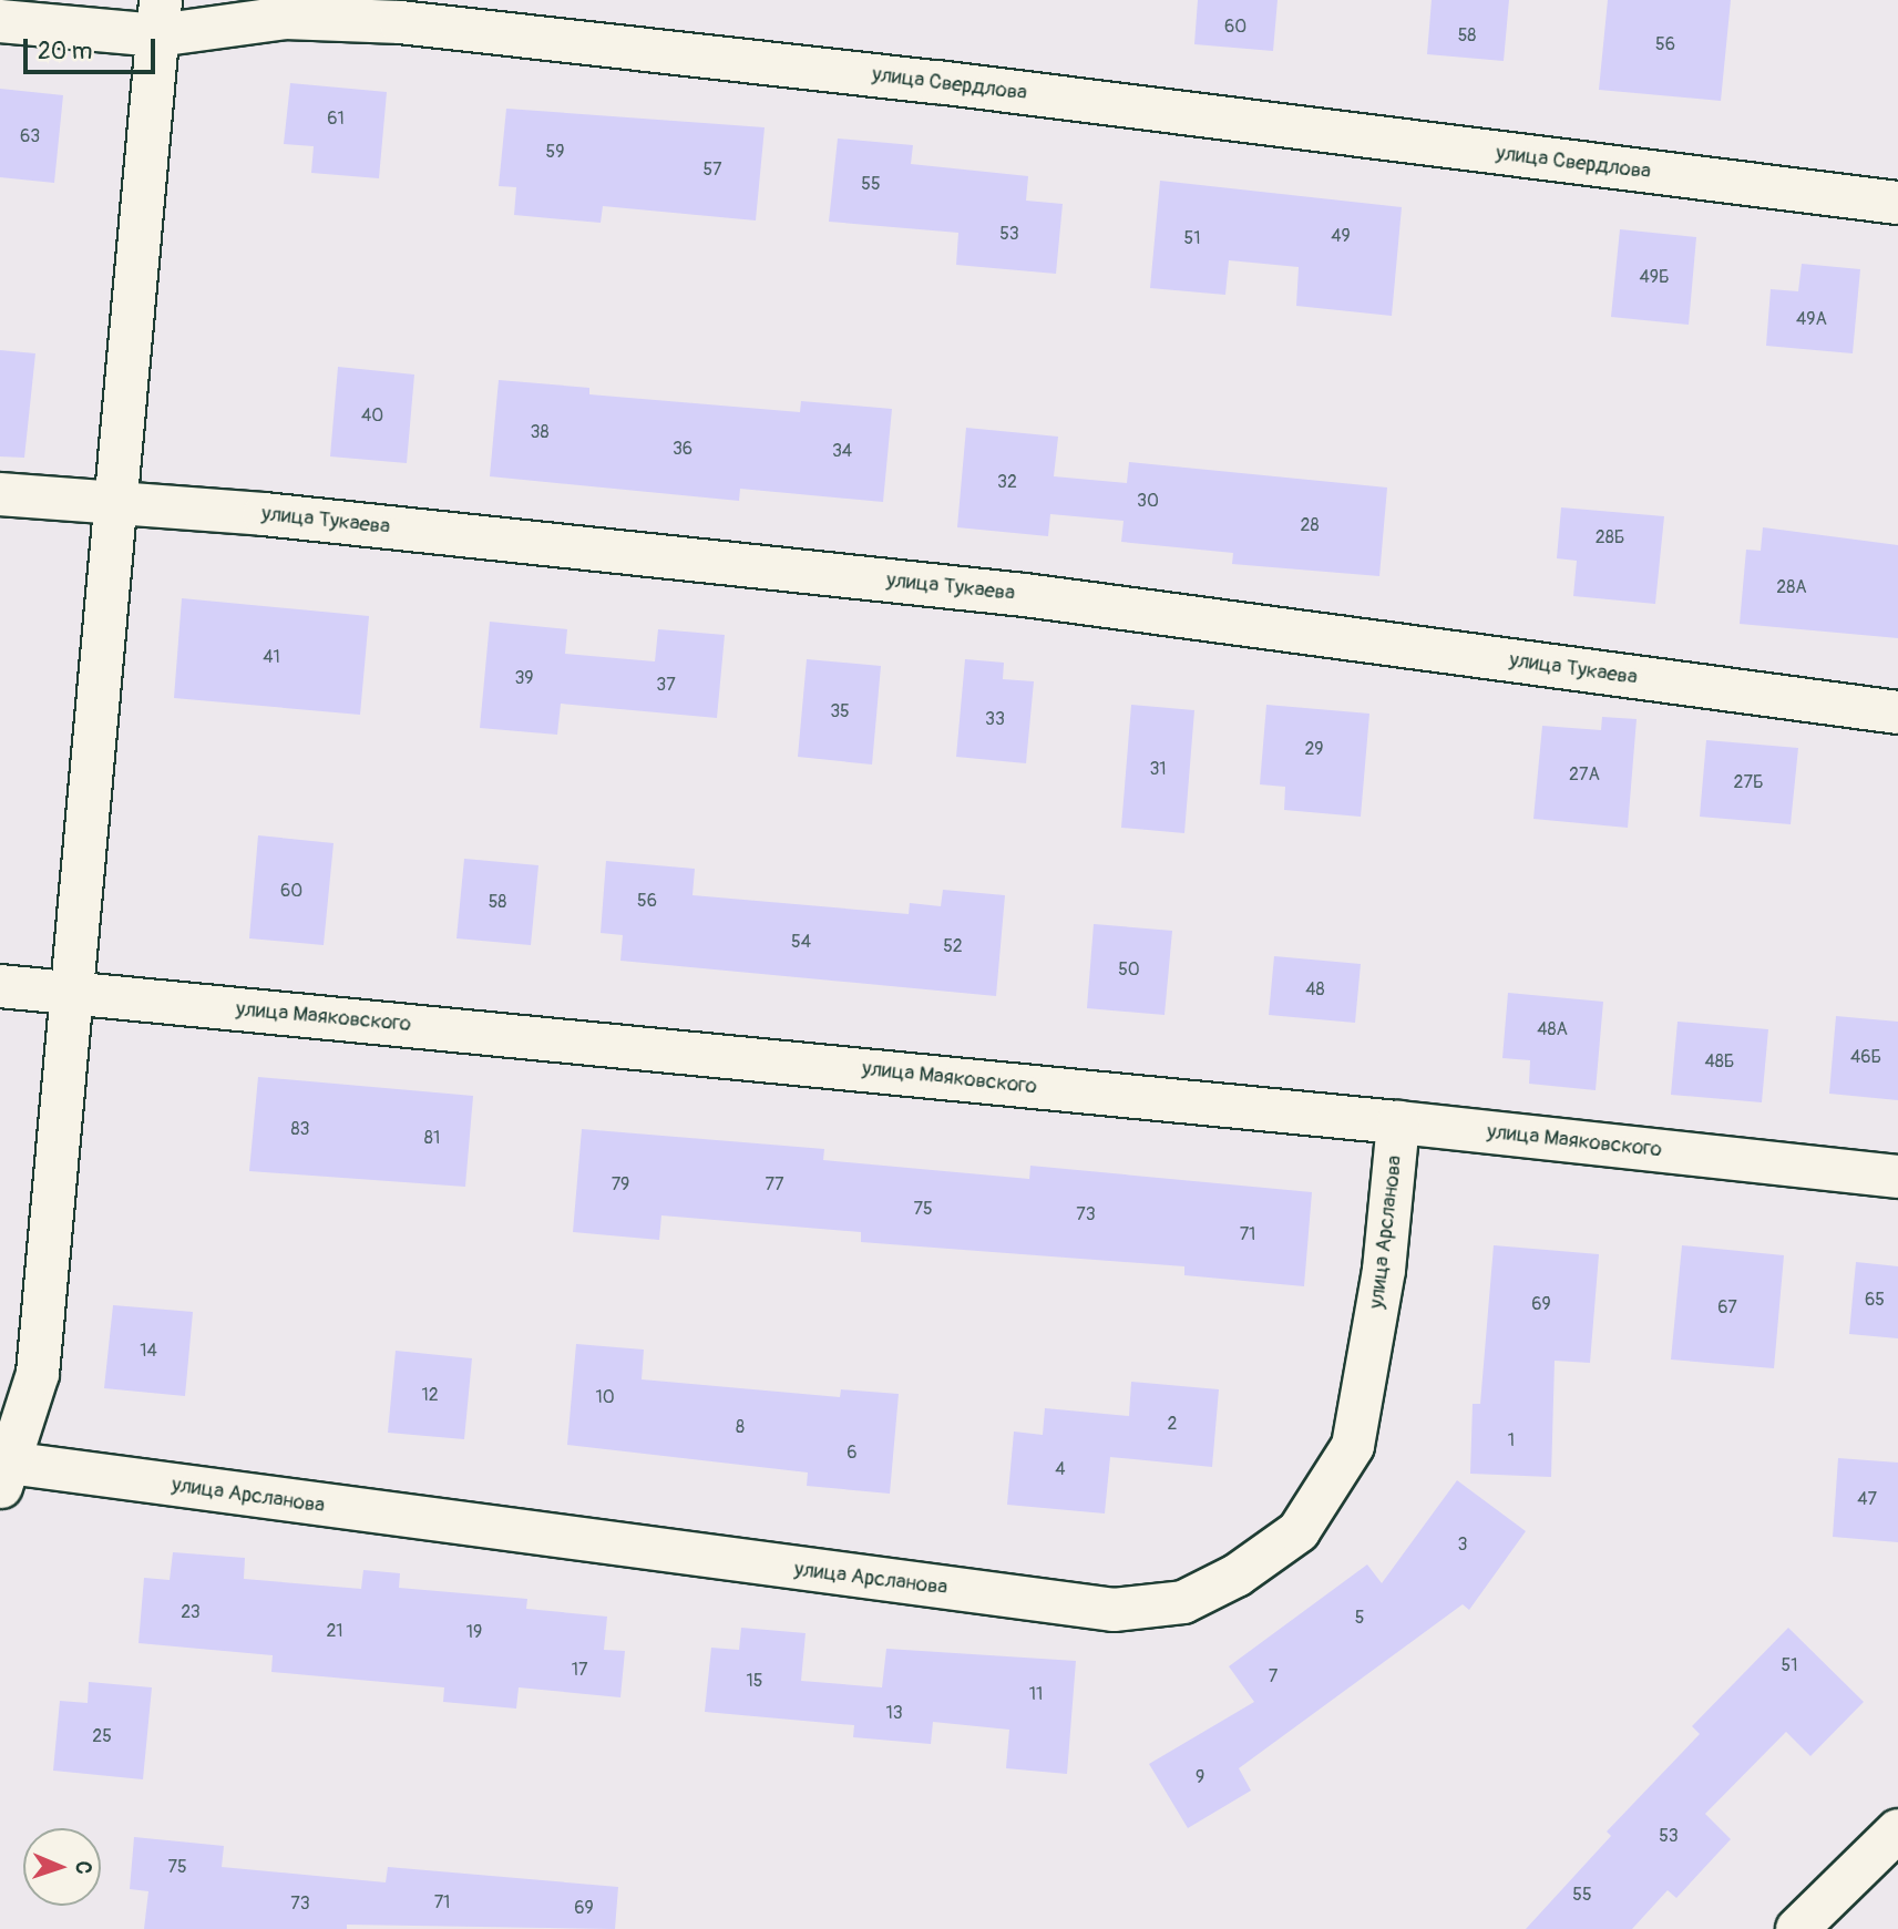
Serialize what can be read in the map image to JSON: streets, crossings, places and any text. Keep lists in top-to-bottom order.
{
  "streets": {
    "street": [
      "улица Свердлова",
      "улица Тукаева",
      "улица Маяковского",
      "улица Арсланова"
    ]
  },
  "crossings": [
    ["улица Маяковского", "улица Арсланова"]
  ],
  "house_numbers": [
    "60",
    "58",
    "56",
    "61",
    "63",
    "59",
    "57",
    "55",
    "53",
    "49",
    "51",
    "49Б",
    "49А",
    "40",
    "38",
    "36",
    "34",
    "32",
    "30",
    "28",
    "28Б",
    "28А",
    "41",
    "39",
    "37",
    "35",
    "33",
    "29",
    "31",
    "27А",
    "27Б",
    "60",
    "56",
    "58",
    "54",
    "52",
    "50",
    "48",
    "48А",
    "46Б",
    "48Б",
    "83",
    "81",
    "79",
    "77",
    "75",
    "73",
    "71",
    "65",
    "69",
    "67",
    "14",
    "12",
    "10",
    "2",
    "8",
    "1",
    "6",
    "4",
    "47",
    "3",
    "23",
    "5",
    "21",
    "19",
    "51",
    "17",
    "7",
    "15",
    "11",
    "13",
    "25",
    "9",
    "53",
    "75",
    "55",
    "71",
    "73",
    "69"
  ],
  "scale_bar": "20 m",
  "north": "right"
}
